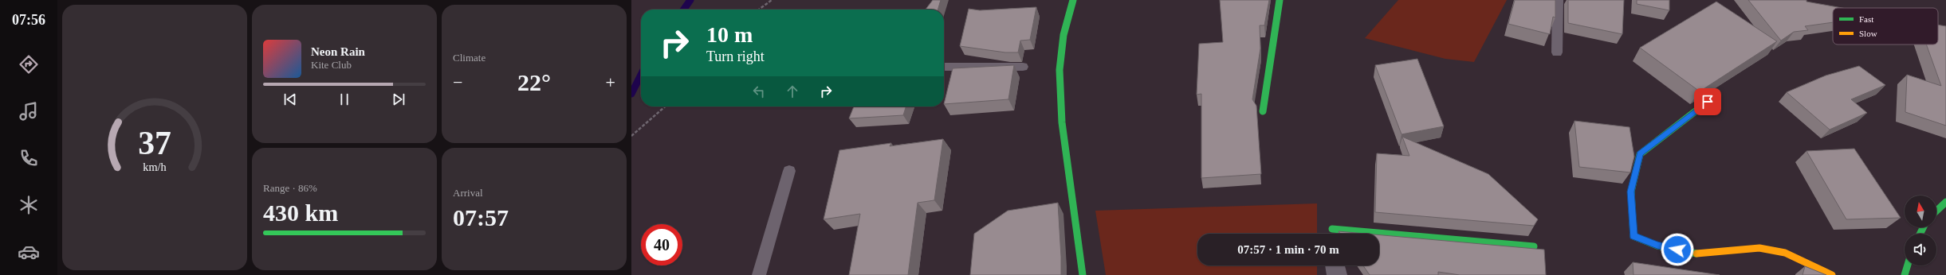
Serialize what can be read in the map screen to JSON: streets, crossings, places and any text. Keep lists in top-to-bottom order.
{
  "legend": ["Fast", "Slow"],
  "north": "top",
  "page": {
    "tabs": "07:56",
    "tile": [
      "Climate",
      ["Range · 86%", "430 km"],
      ["Arrival", "07:57"]
    ],
    "turn": ["10 m", "Turn right"],
    "song": ["Neon Rain", "Kite Club"],
    "heat": ["−", "22°", "+"],
    "limit": "40",
    "trip": "07:57 · 1 min · 70 m",
    "gauge": ["37", "km/h"]
  }
}
